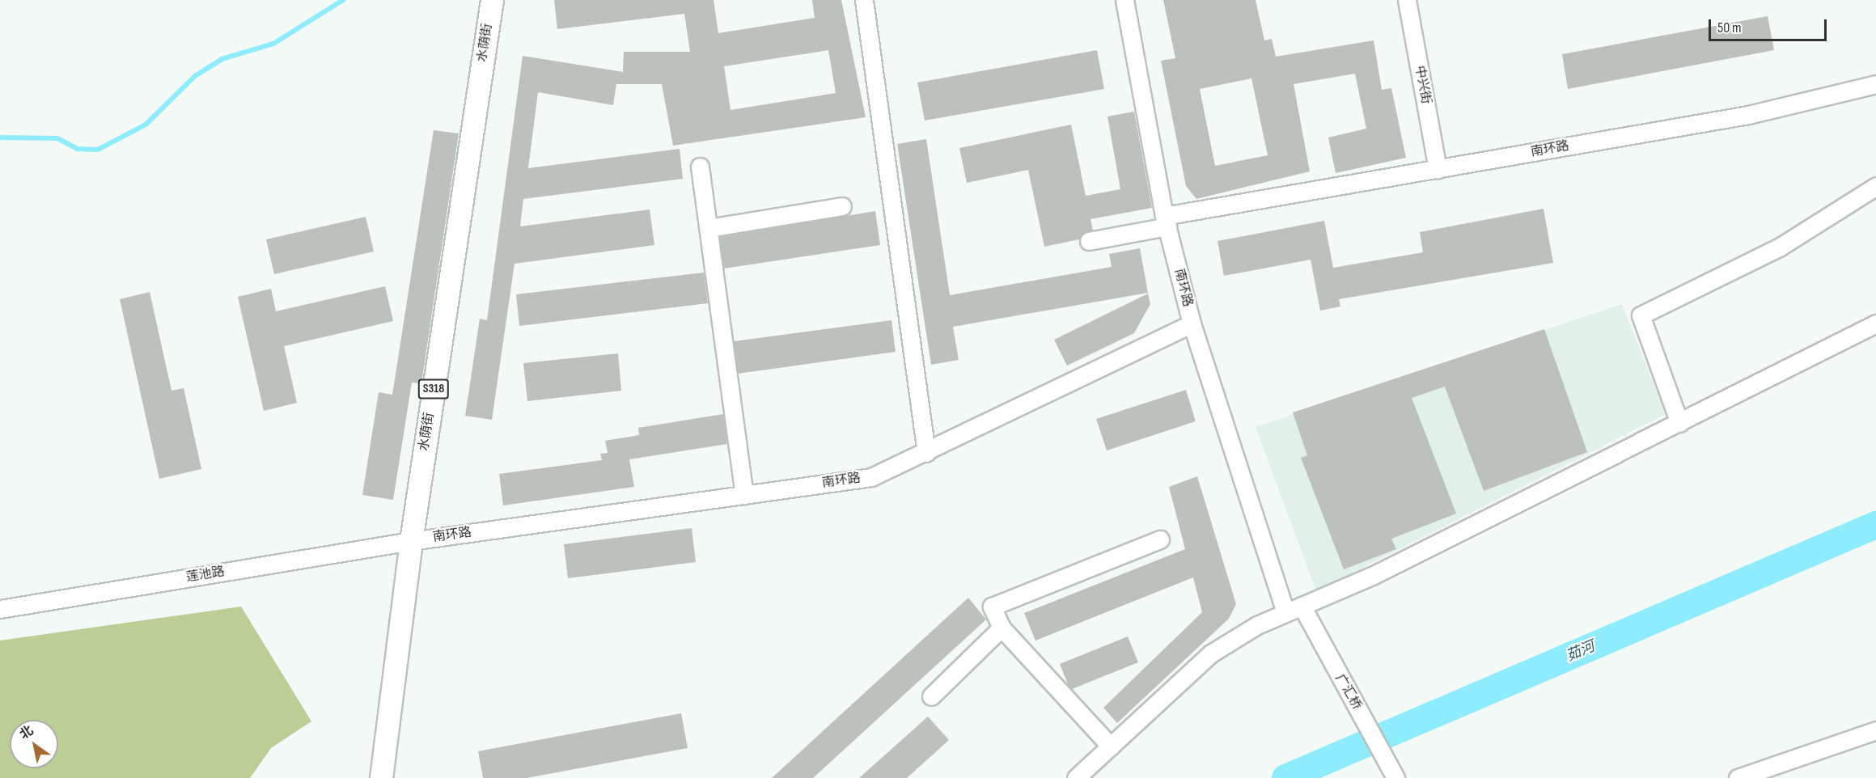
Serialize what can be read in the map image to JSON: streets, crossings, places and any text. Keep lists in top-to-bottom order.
{
  "streets": {
    "main road": ["水荫街", "S318"],
    "street": [
      "中兴街",
      "南环路",
      "莲池路",
      "广汇桥"
    ]
  },
  "crossings": [
    ["水荫街", "南环路"],
    ["水荫街", "莲池路"],
    ["中兴街", "南环路"],
    ["南环路", "莲池路"]
  ],
  "water": ["茹河"],
  "scale_bar": "50 m",
  "north": "top left"
}
